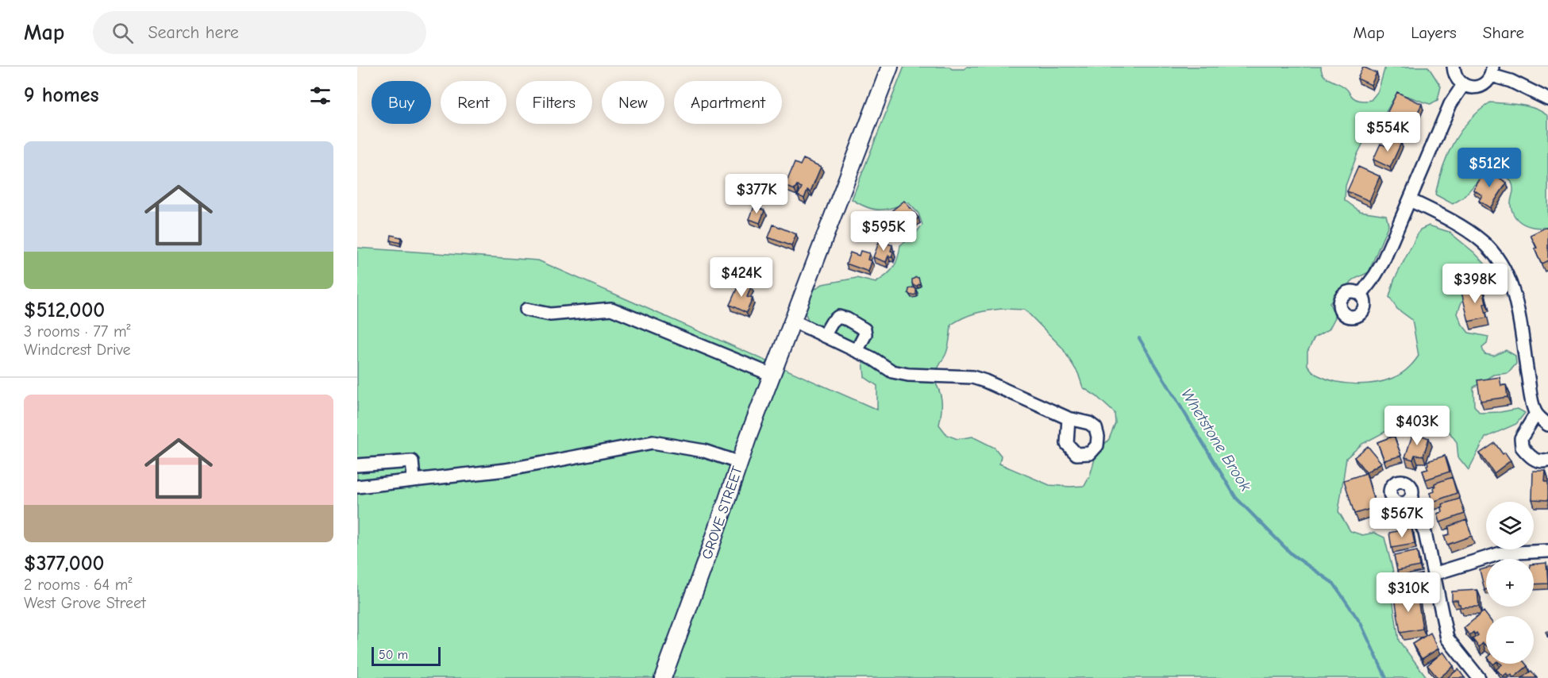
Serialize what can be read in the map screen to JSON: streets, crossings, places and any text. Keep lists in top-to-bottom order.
{
  "streets": {
    "main road": ["GROVE STREET"]
  },
  "water": ["Whetstone Brook"],
  "scale_bar": "50 m",
  "page": {
    "header": "Map",
    "search": "Search here",
    "nav": ["Map", "Layers", "Share"],
    "heading": "9 homes",
    "chip": [
      "Buy",
      "Rent",
      "Filters",
      "New",
      "Apartment"
    ],
    "price": [
      "$554K",
      "$512K",
      "$377K",
      "$595K",
      "$424K",
      "$398K",
      "$403K",
      "$567K",
      "$310K"
    ],
    "list": [
      {
        "name": "$512,000",
        "note": "3 rooms · 77 m² · Windcrest Drive"
      },
      {
        "name": "$377,000",
        "note": "2 rooms · 64 m² · West Grove Street"
      }
    ],
    "map_buttons": ["+", "−"],
    "scale": "50 m"
  }
}
